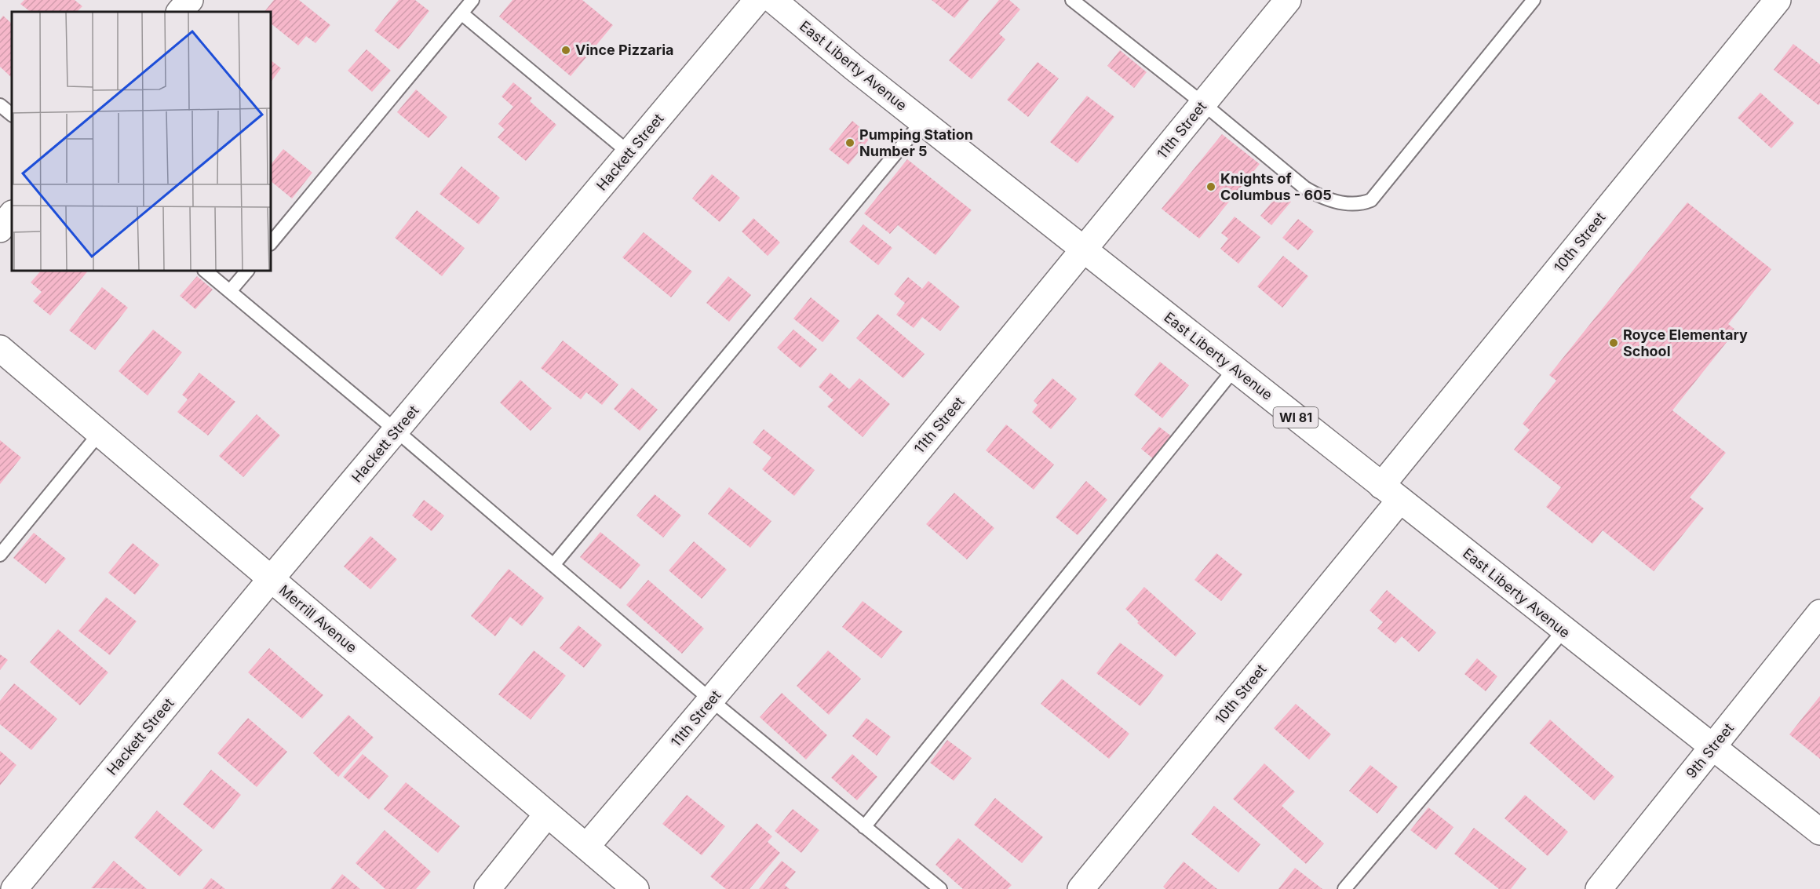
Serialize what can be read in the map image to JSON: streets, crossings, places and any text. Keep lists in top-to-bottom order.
{
  "streets": {
    "street": [
      "East Liberty Avenue",
      "11th Street",
      "Hackett Street",
      "10th Street",
      "WI 81",
      "Merrill Avenue",
      "9th Street"
    ]
  },
  "crossings": [
    ["East Liberty Avenue", "11th Street"],
    ["East Liberty Avenue", "10th Street"],
    ["East Liberty Avenue", "9th Street"],
    ["11th Street", "Merrill Avenue"],
    ["Hackett Street", "Merrill Avenue"]
  ],
  "places": [
    "Vince Pizzaria",
    "Pumping Station Number 5",
    "Knights of Columbus - 605",
    "Royce Elementary School"
  ]
}
